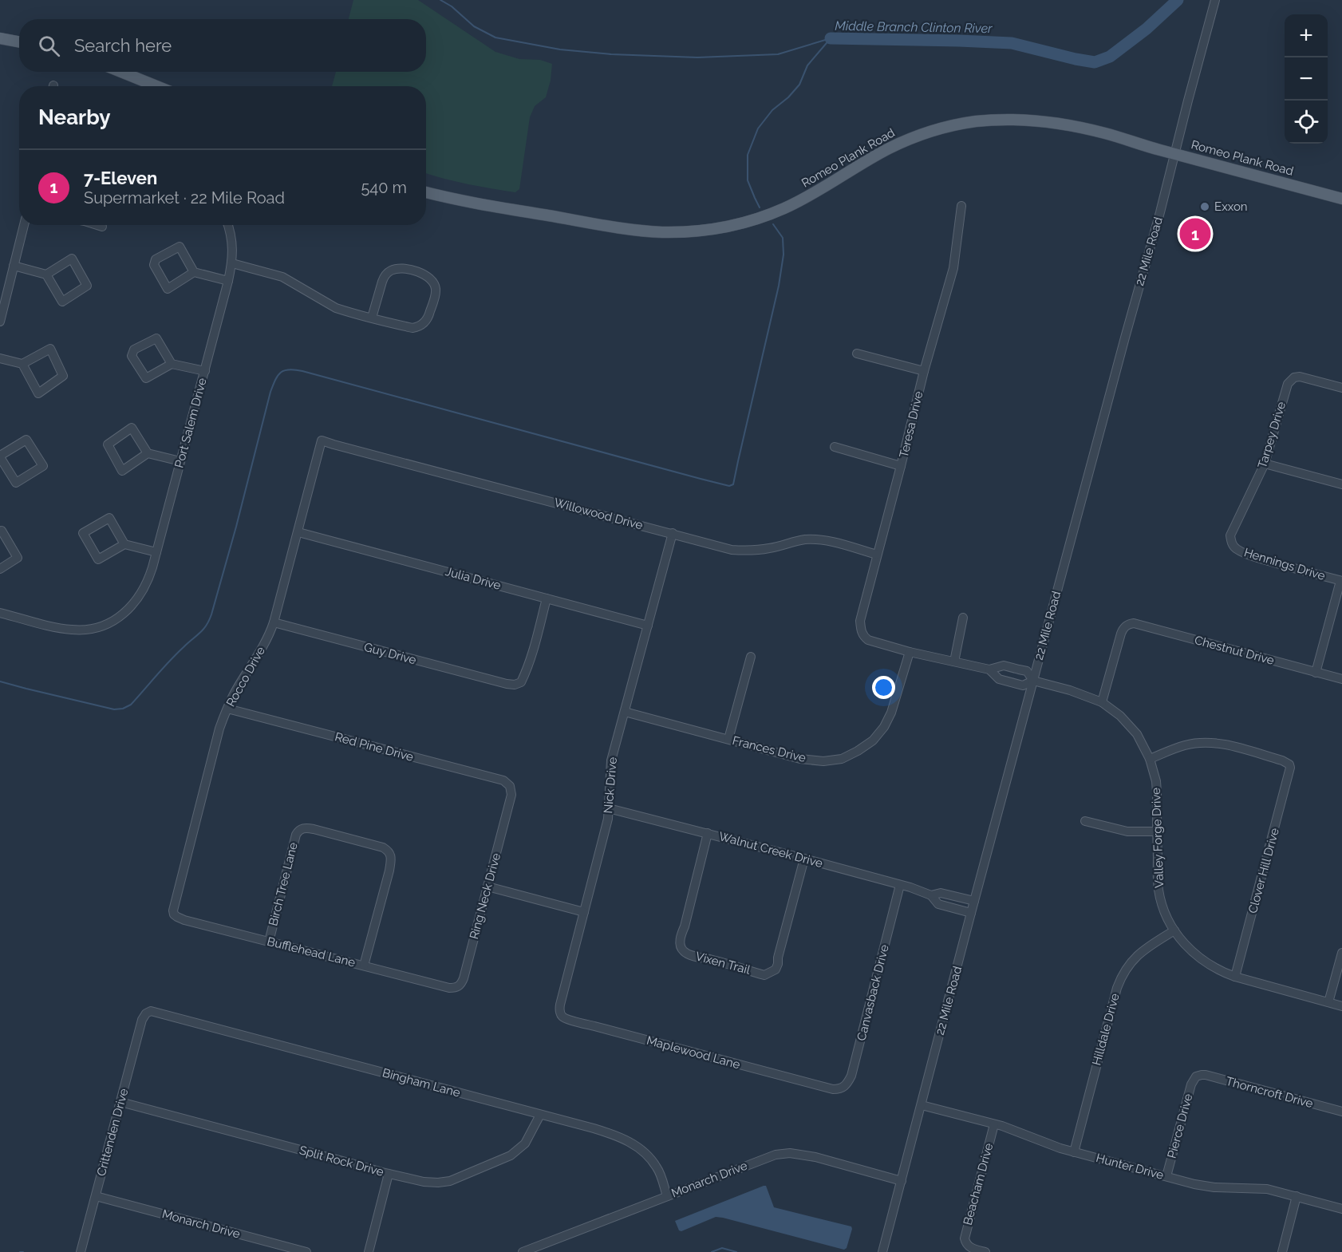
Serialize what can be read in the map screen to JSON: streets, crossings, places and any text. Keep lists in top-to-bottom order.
{
  "streets": {
    "main road": ["Romeo Plank Road"],
    "street": [
      "22 Mile Road",
      "Port Salem Drive",
      "Teresa Drive",
      "Tarpey Drive",
      "Willowood Drive",
      "Hennings Drive",
      "Julia Drive",
      "Chestnut Drive",
      "Guy Drive",
      "Rocco Drive",
      "Red Pine Drive",
      "Frances Drive",
      "Nick Drive",
      "Valley Forge Drive",
      "Walnut Creek Drive",
      "Clover Hill Drive",
      "Birch Tree Lane",
      "Ring Neck Drive",
      "Bufflehead Lane",
      "Vixen Trail",
      "Canvasback Drive",
      "Hilldale Drive",
      "Maplewood Lane",
      "Bingham Lane",
      "Thorncroft Drive",
      "Pierce Drive",
      "Crittenden Drive",
      "Split Rock Drive",
      "Hunter Drive",
      "Monarch Drive",
      "Beacham Drive"
    ]
  },
  "crossings": [
    ["Romeo Plank Road", "22 Mile Road"],
    ["22 Mile Road", "Valley Forge Drive"],
    ["22 Mile Road", "Walnut Creek Drive"],
    ["22 Mile Road", "Hunter Drive"],
    ["22 Mile Road", "Monarch Drive"],
    ["Teresa Drive", "Willowood Drive"],
    ["Teresa Drive", "Valley Forge Drive"],
    ["Tarpey Drive", "Hennings Drive"],
    ["Willowood Drive", "Rocco Drive"],
    ["Willowood Drive", "Nick Drive"],
    ["Julia Drive", "Guy Drive"],
    ["Julia Drive", "Rocco Drive"],
    ["Julia Drive", "Nick Drive"],
    ["Chestnut Drive", "Valley Forge Drive"],
    ["Guy Drive", "Rocco Drive"],
    ["Rocco Drive", "Red Pine Drive"],
    ["Rocco Drive", "Bufflehead Lane"],
    ["Red Pine Drive", "Ring Neck Drive"],
    ["Frances Drive", "Nick Drive"],
    ["Frances Drive", "Valley Forge Drive"],
    ["Nick Drive", "Walnut Creek Drive"],
    ["Nick Drive", "Maplewood Lane"],
    ["Valley Forge Drive", "Clover Hill Drive"],
    ["Valley Forge Drive", "Hilldale Drive"],
    ["Walnut Creek Drive", "Vixen Trail"],
    ["Walnut Creek Drive", "Canvasback Drive"],
    ["Birch Tree Lane", "Bufflehead Lane"],
    ["Ring Neck Drive", "Bufflehead Lane"],
    ["Canvasback Drive", "Maplewood Lane"],
    ["Hilldale Drive", "Hunter Drive"],
    ["Bingham Lane", "Crittenden Drive"],
    ["Bingham Lane", "Split Rock Drive"],
    ["Bingham Lane", "Monarch Drive"],
    ["Thorncroft Drive", "Pierce Drive"],
    ["Pierce Drive", "Hunter Drive"],
    ["Crittenden Drive", "Split Rock Drive"],
    ["Crittenden Drive", "Monarch Drive"],
    ["Hunter Drive", "Beacham Drive"]
  ],
  "water": ["Middle Branch Clinton River"],
  "places": ["Exxon"],
  "page": {
    "map_buttons": ["+", "−"],
    "search": "Search here",
    "heading": "Nearby",
    "list": [
      {
        "mark": "1",
        "name": "7-Eleven",
        "note": "Supermarket · 22 Mile Road",
        "value": "540 m"
      }
    ],
    "pins": "1"
  }
}
